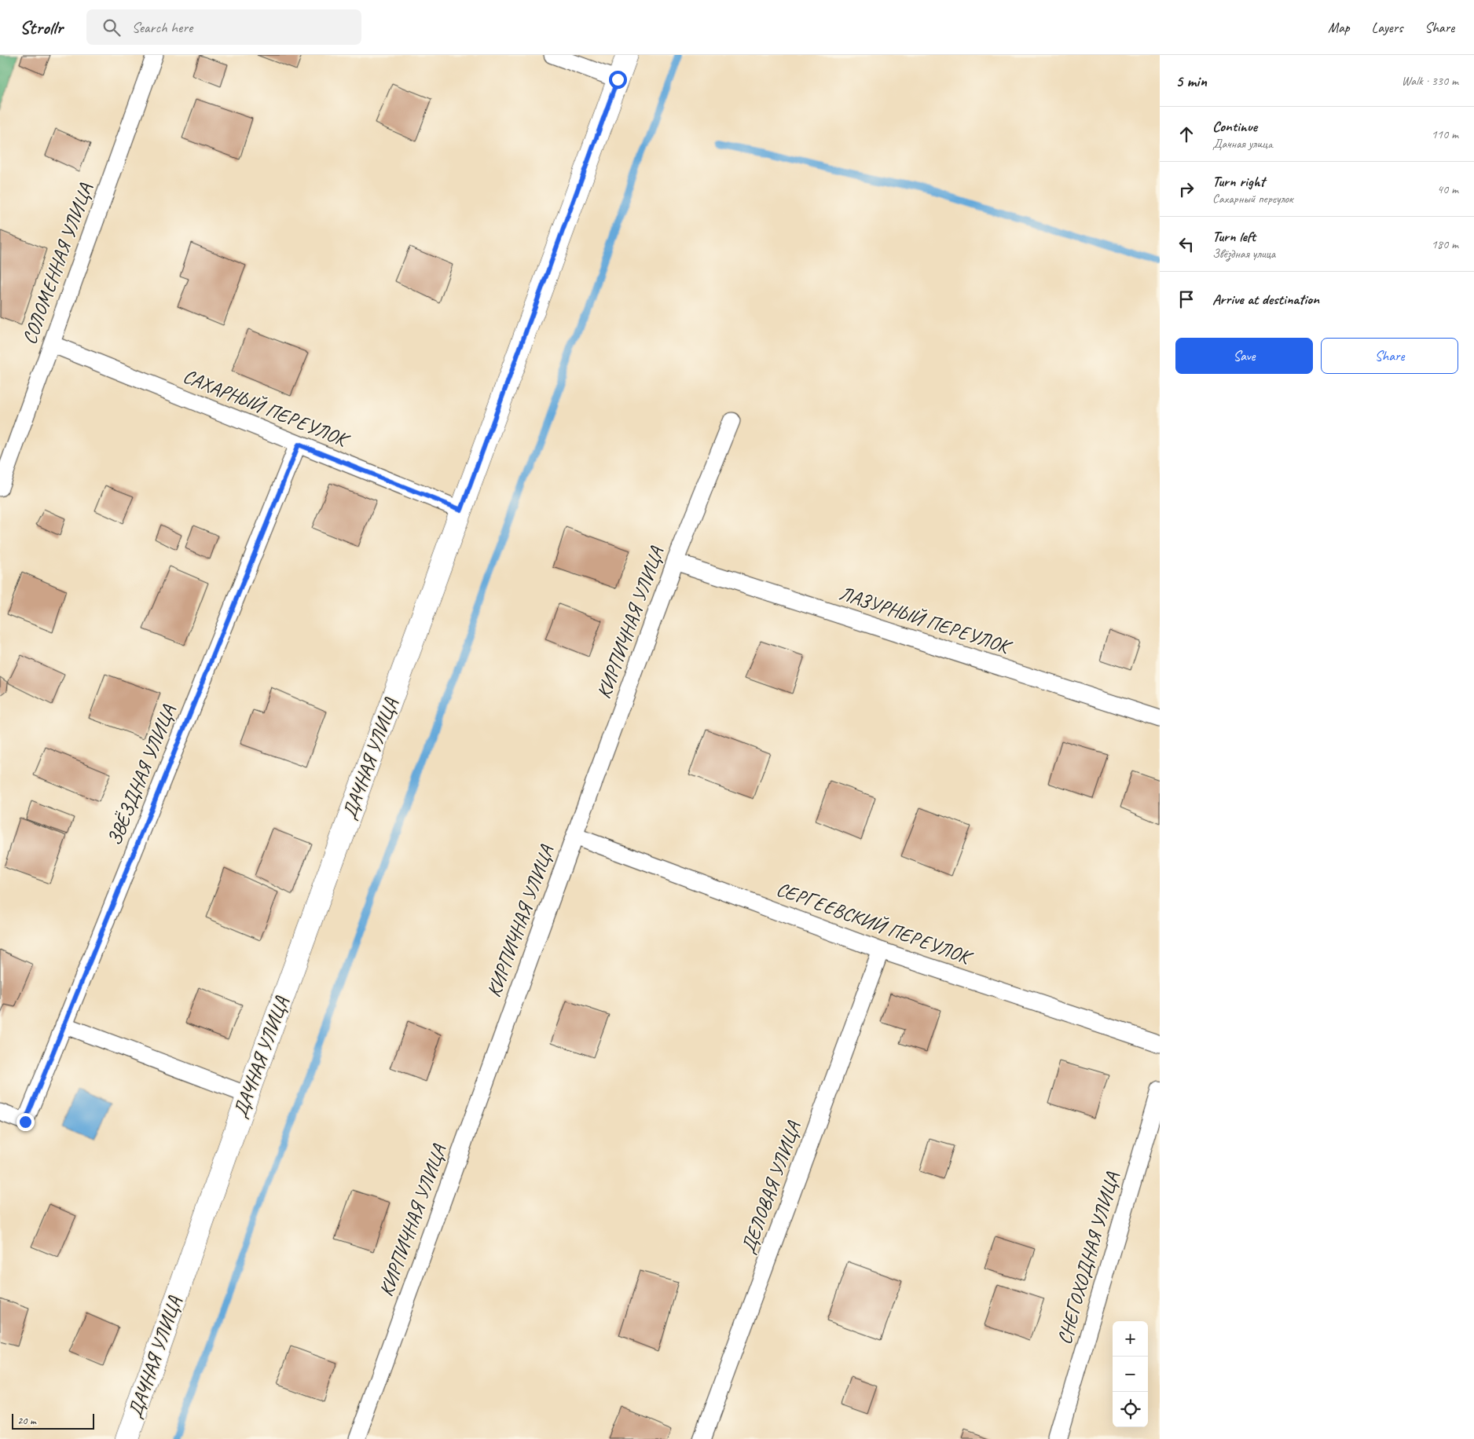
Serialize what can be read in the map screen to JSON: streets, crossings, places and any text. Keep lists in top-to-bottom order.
{
  "streets": {
    "street": ["ДАЧНАЯ УЛИЦА"],
    "lane": [
      "СОЛОМЕННАЯ УЛИЦА",
      "САХАРНЫЙ ПЕРЕУЛОК",
      "ЛАЗУРНЫЙ ПЕРЕУЛОК",
      "КИРПИЧНАЯ УЛИЦА",
      "ЗВЁЗДНАЯ УЛИЦА",
      "СЕРГЕЕВСКИЙ ПЕРЕУЛОК",
      "ДЕЛОВАЯ УЛИЦА",
      "СНЕГОХОДНАЯ УЛИЦА"
    ]
  },
  "crossings": [
    ["СОЛОМЕННАЯ УЛИЦА", "САХАРНЫЙ ПЕРЕУЛОК"],
    ["САХАРНЫЙ ПЕРЕУЛОК", "ДАЧНАЯ УЛИЦА"],
    ["САХАРНЫЙ ПЕРЕУЛОК", "ЗВЁЗДНАЯ УЛИЦА"],
    ["ЛАЗУРНЫЙ ПЕРЕУЛОК", "КИРПИЧНАЯ УЛИЦА"],
    ["КИРПИЧНАЯ УЛИЦА", "СЕРГЕЕВСКИЙ ПЕРЕУЛОК"],
    ["СЕРГЕЕВСКИЙ ПЕРЕУЛОК", "ДЕЛОВАЯ УЛИЦА"]
  ],
  "scale_bar": "20 m",
  "page": {
    "header": "Strollr",
    "search": "Search here",
    "nav": ["Map", "Layers", "Share"],
    "heading": ["5 min", "Walk · 330 m"],
    "list": [
      ["Continue", "Дачная улица", "110 m"],
      ["Turn right", "Сахарный переулок", "40 m"],
      ["Turn left", "Звёздная улица", "180 m"],
      "Arrive at destination"
    ],
    "buttons": ["Save", "Share"],
    "map_buttons": ["+", "−"],
    "scale": "20 m"
  }
}
